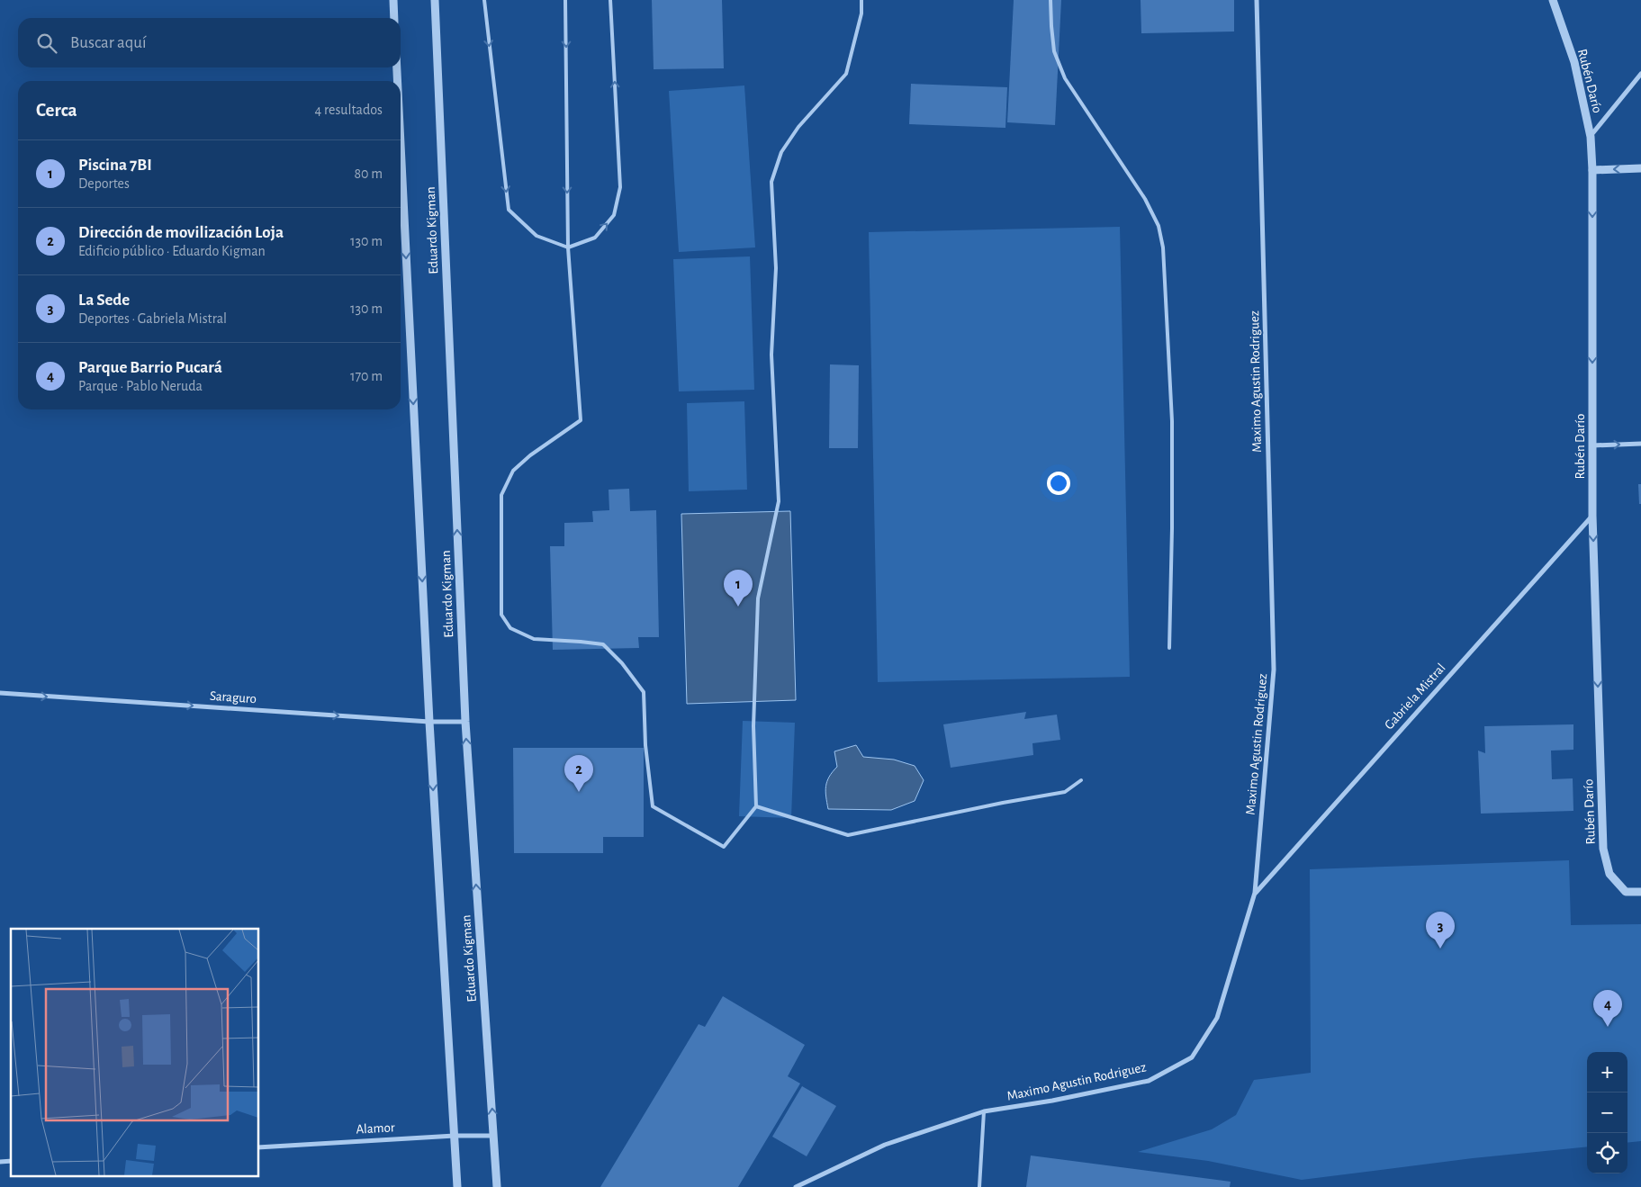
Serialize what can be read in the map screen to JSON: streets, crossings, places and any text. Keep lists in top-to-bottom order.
{
  "streets": {
    "street": [
      "Rubén Darío",
      "Eduardo Kigman",
      "Maximo Agustin Rodriguez",
      "Gabriela Mistral",
      "Saraguro",
      "Alamor"
    ]
  },
  "crossings": [
    ["Rubén Darío", "Gabriela Mistral"],
    ["Eduardo Kigman", "Saraguro"],
    ["Eduardo Kigman", "Alamor"],
    ["Maximo Agustin Rodriguez", "Gabriela Mistral"]
  ],
  "one_way": ["Rubén Darío", "Saraguro"],
  "page": {
    "search": "Buscar aquí",
    "heading": ["Cerca", "4 resultados"],
    "list": [
      {
        "mark": "1",
        "name": "Piscina 7BI",
        "note": "Deportes",
        "value": "80 m"
      },
      {
        "mark": "2",
        "name": "Dirección de movilización Loja",
        "note": "Edificio público · Eduardo Kigman",
        "value": "130 m"
      },
      {
        "mark": "3",
        "name": "La Sede",
        "note": "Deportes · Gabriela Mistral",
        "value": "130 m"
      },
      {
        "mark": "4",
        "name": "Parque Barrio Pucará",
        "note": "Parque · Pablo Neruda",
        "value": "170 m"
      }
    ],
    "pins": [
      "1",
      "2",
      "3",
      "4"
    ],
    "map_buttons": ["+", "−"]
  }
}
